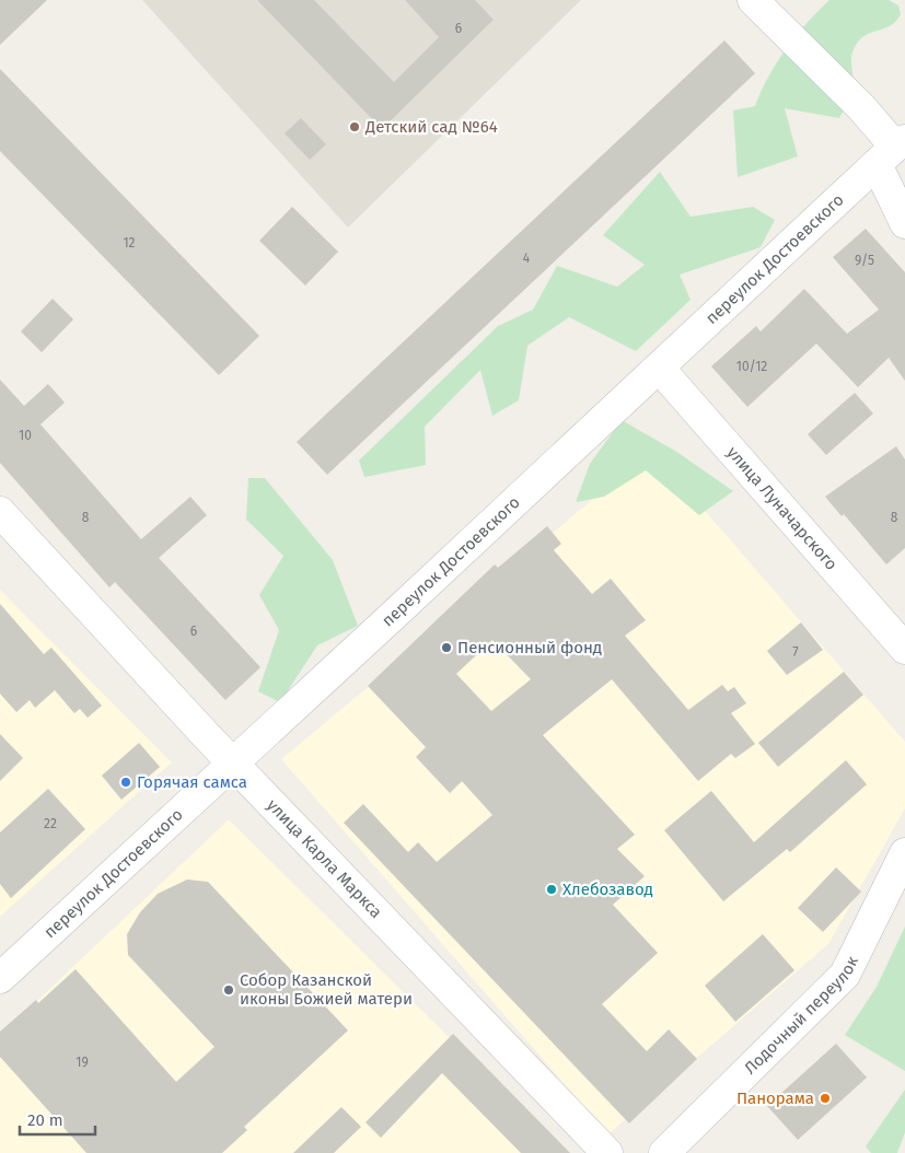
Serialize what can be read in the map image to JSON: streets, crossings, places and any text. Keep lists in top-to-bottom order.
{
  "streets": {
    "street": [
      "переулок Достоевского",
      "улица Луначарского",
      "улица Карла Маркса",
      "Лодочный переулок"
    ]
  },
  "crossings": [
    ["переулок Достоевского", "улица Луначарского"],
    ["переулок Достоевского", "улица Карла Маркса"]
  ],
  "places": [
    "Детский сад №64",
    "Пенсионный фонд",
    "Горячая самса",
    "Хлебозавод",
    "Собор Казанской иконы Божией матери",
    "Панорама"
  ],
  "house_numbers": [
    "6",
    "12",
    "4",
    "9/5",
    "10/12",
    "10",
    "8",
    "8",
    "6",
    "7",
    "22",
    "19"
  ],
  "scale_bar": "20 m"
}
